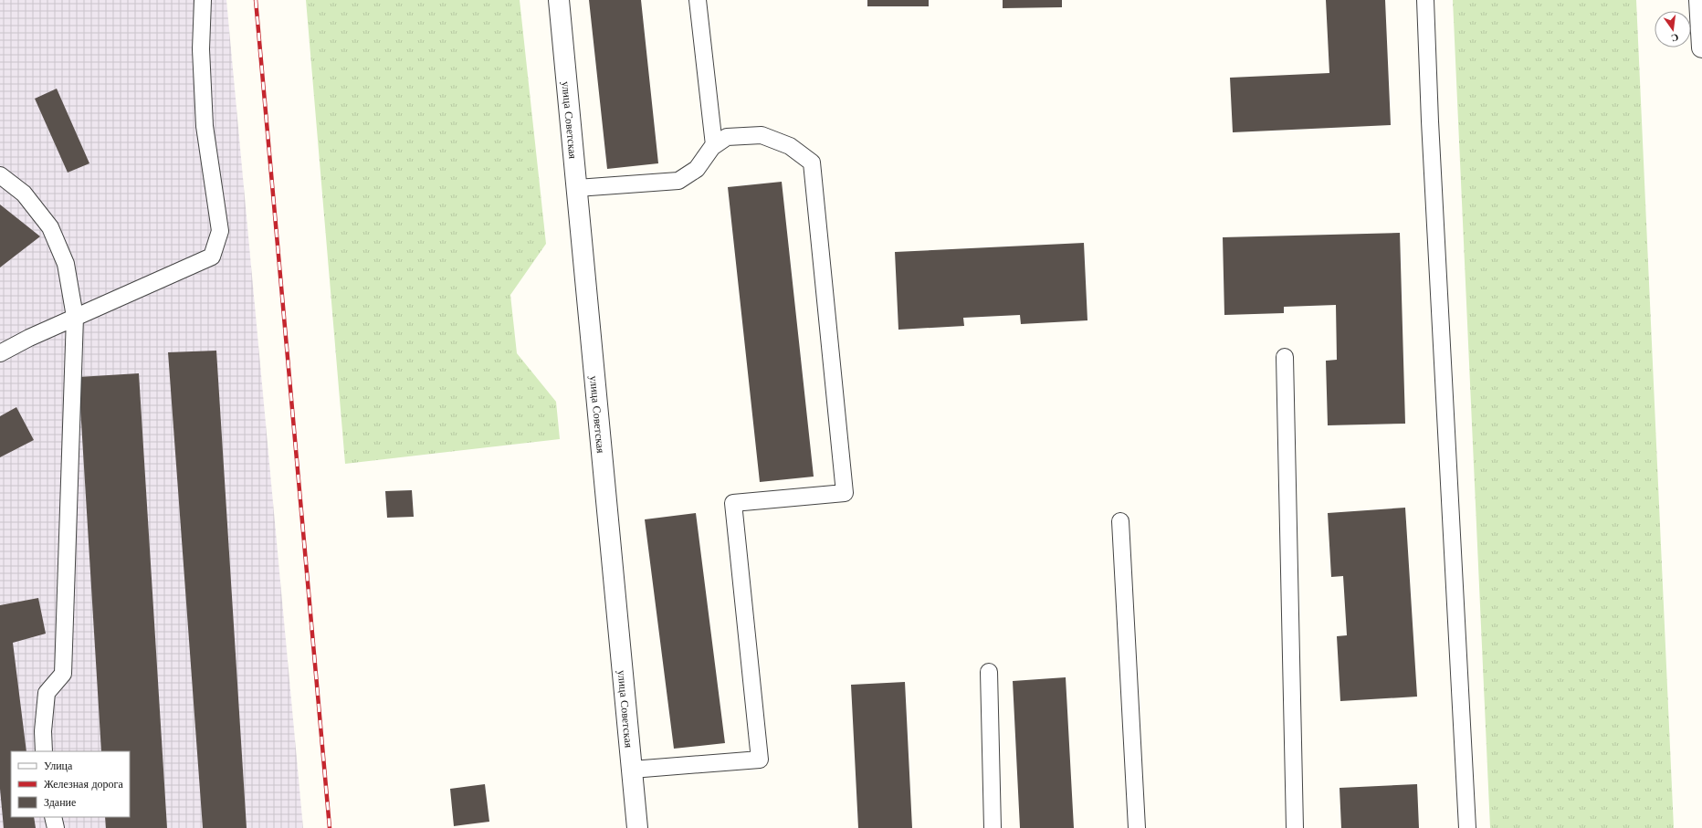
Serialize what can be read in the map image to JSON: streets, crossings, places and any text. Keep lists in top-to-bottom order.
{
  "streets": {
    "street": ["улица Советская"]
  },
  "legend": ["Улица", "Железная дорога", "Здание"],
  "north": "bottom"
}
